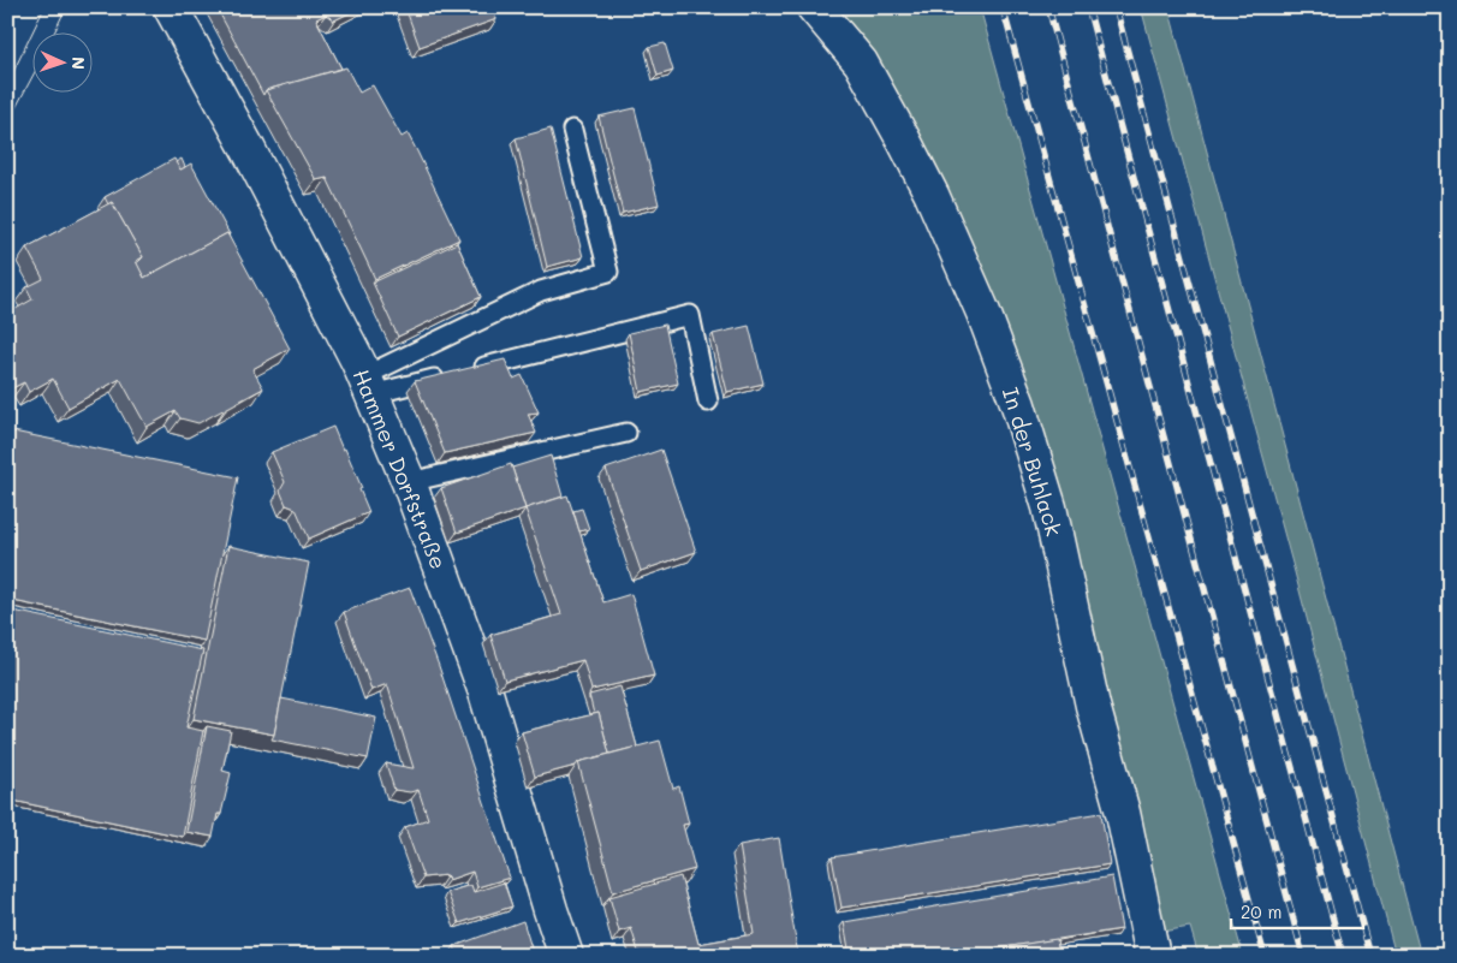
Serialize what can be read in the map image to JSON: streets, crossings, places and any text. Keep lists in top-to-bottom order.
{
  "streets": {
    "street": ["In der Buhlack", "Hammer Dorfstraße"]
  },
  "scale_bar": "20 m",
  "north": "right"
}
